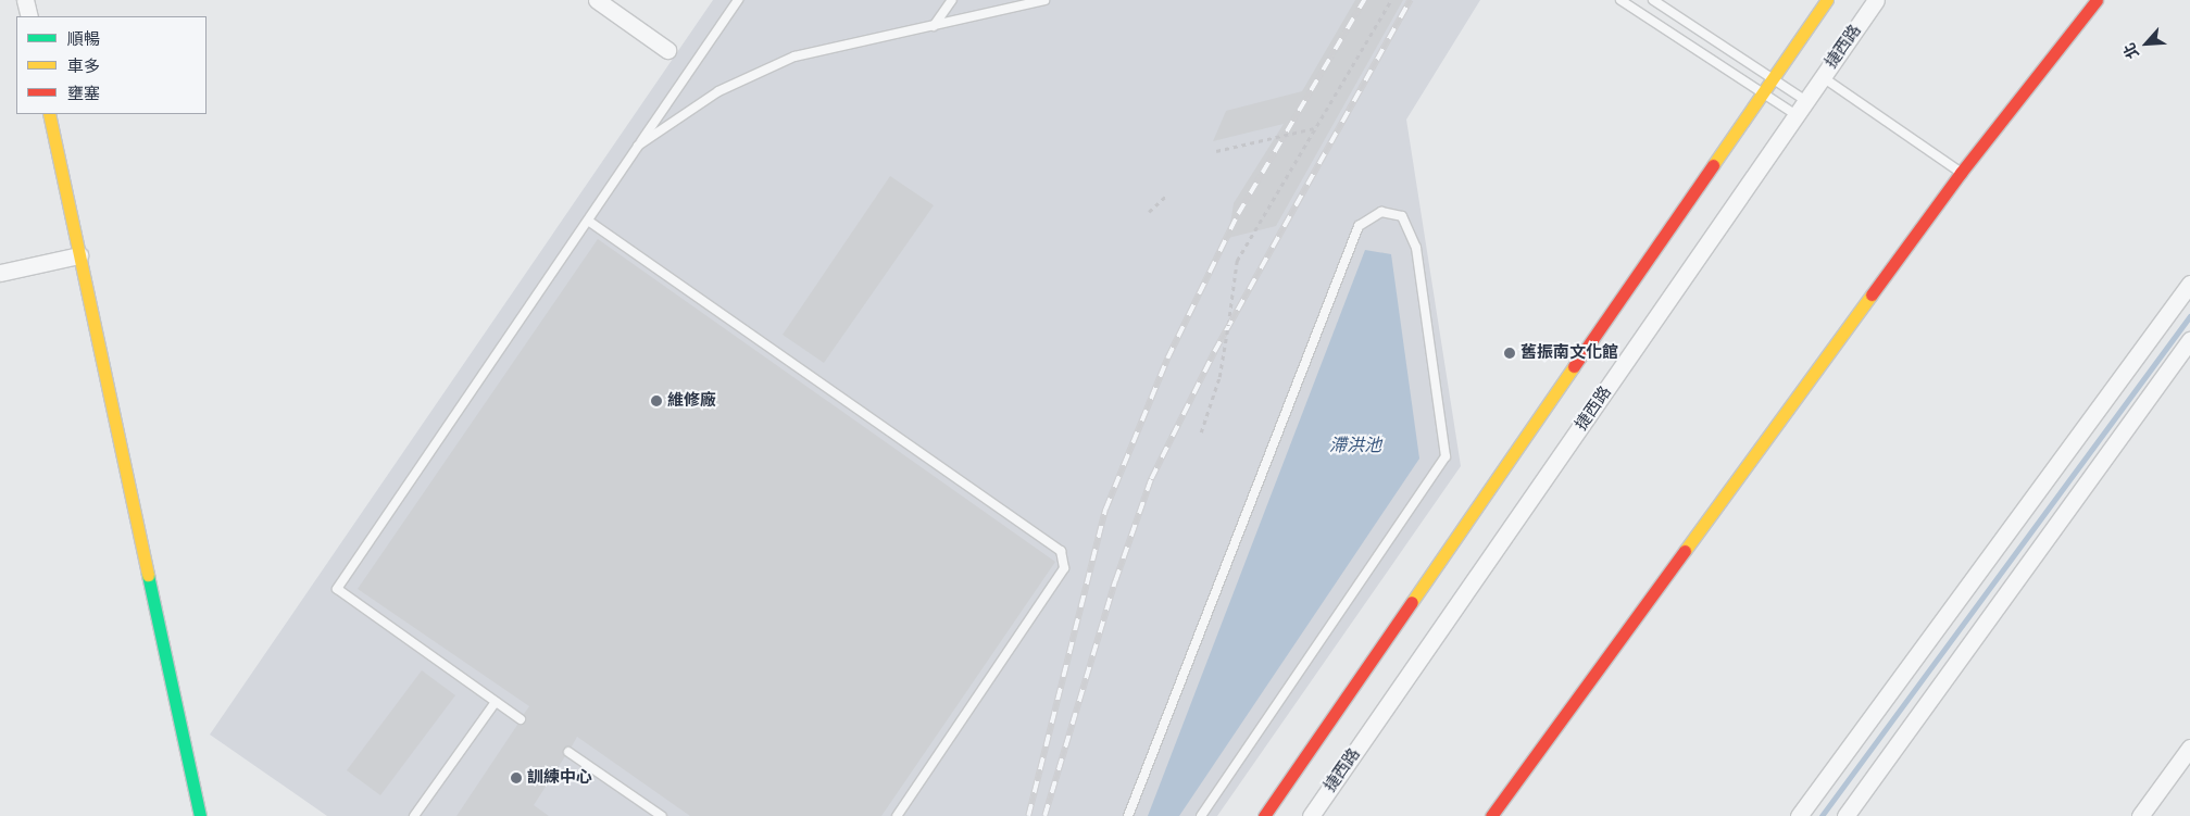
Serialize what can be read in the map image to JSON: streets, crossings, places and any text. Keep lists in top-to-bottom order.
{
  "streets": {
    "street": ["捷西路"]
  },
  "water": ["滯洪池"],
  "places": ["舊振南文化館", "維修廠", "訓練中心"],
  "legend": ["順暢", "車多", "壅塞"],
  "north": "bottom left"
}
